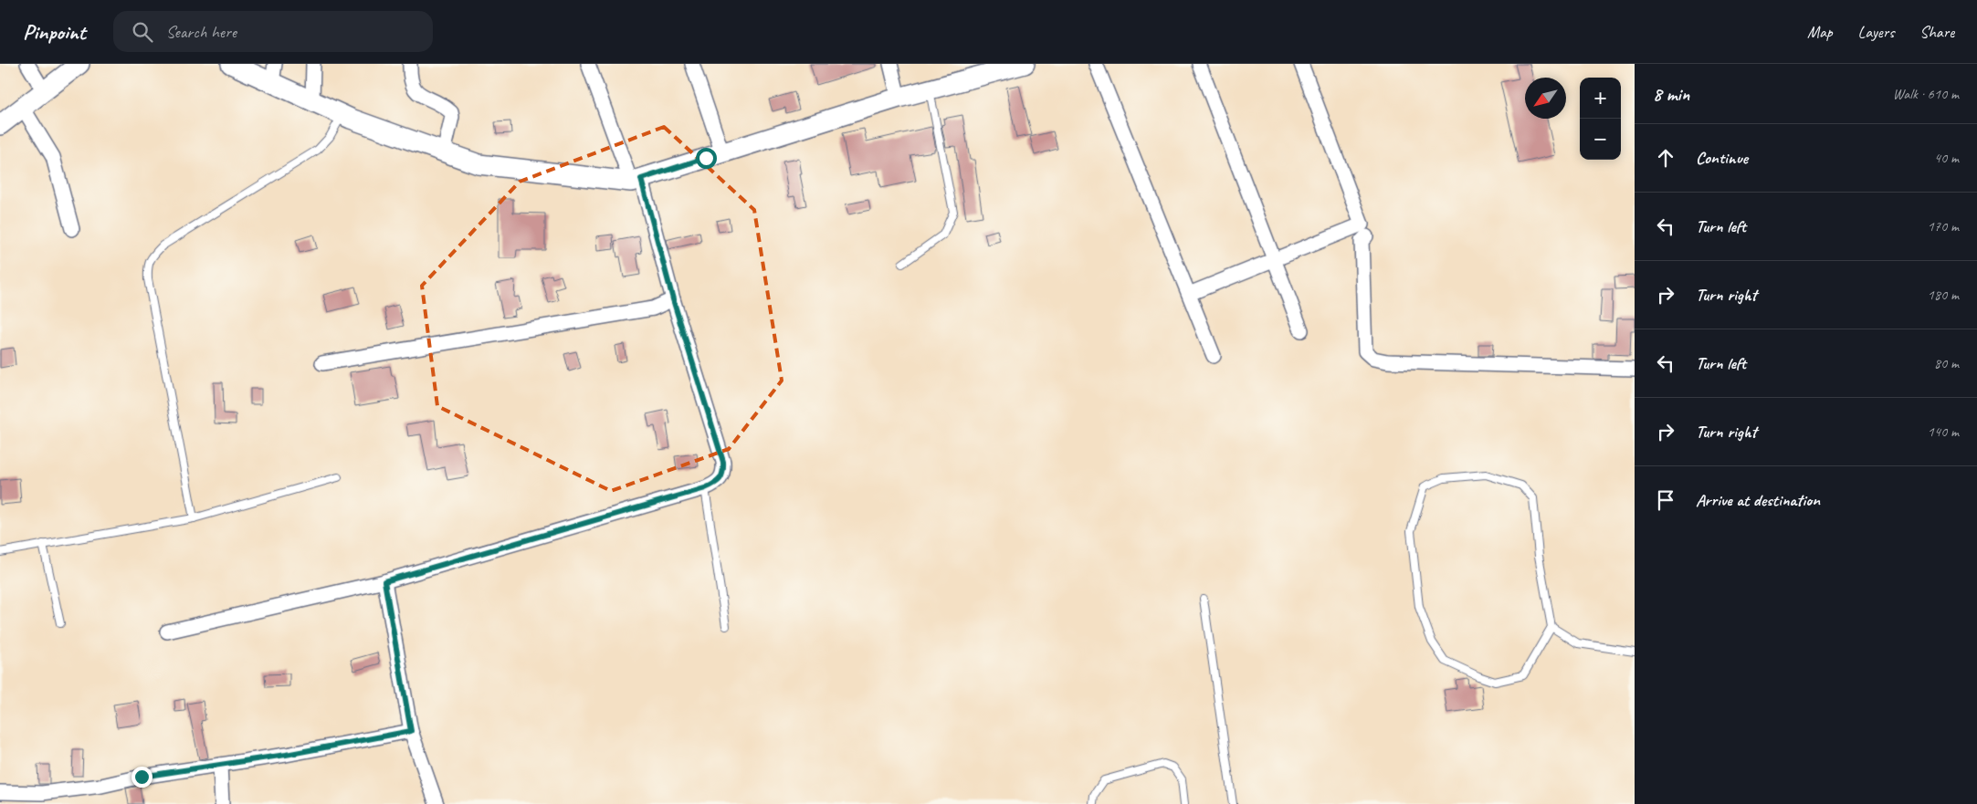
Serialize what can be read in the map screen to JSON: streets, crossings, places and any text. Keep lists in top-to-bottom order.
{
  "north": "bottom left",
  "page": {
    "header": "Pinpoint",
    "search": "Search here",
    "nav": ["Map", "Layers", "Share"],
    "heading": ["8 min", "Walk · 610 m"],
    "map_buttons": ["+", "−"],
    "list": [
      ["Continue", "40 m"],
      ["Turn left", "170 m"],
      ["Turn right", "180 m"],
      ["Turn left", "80 m"],
      ["Turn right", "140 m"],
      "Arrive at destination"
    ]
  }
}
